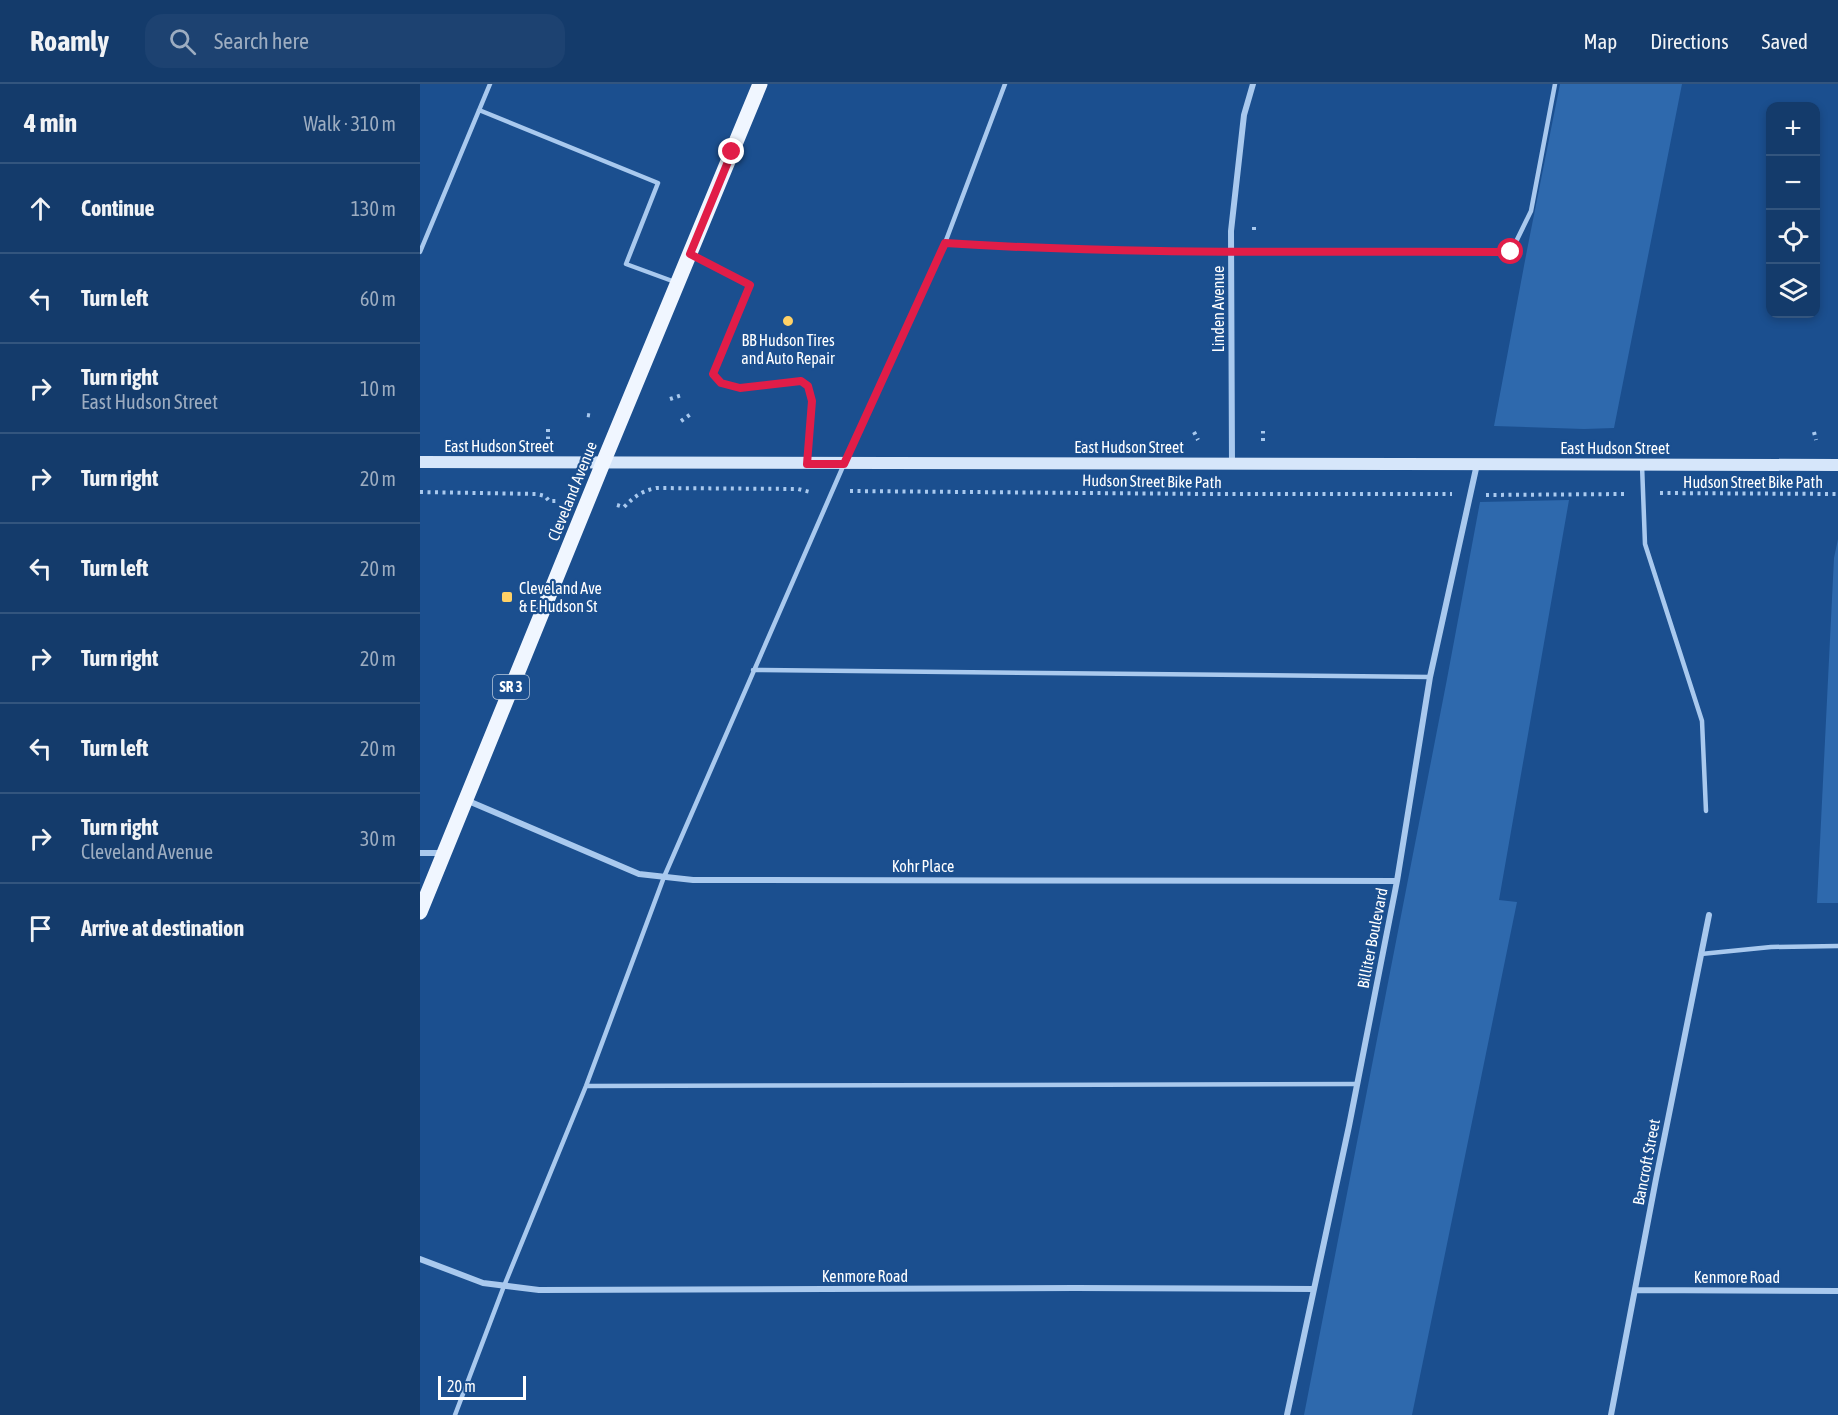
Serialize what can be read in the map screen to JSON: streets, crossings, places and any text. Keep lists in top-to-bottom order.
{
  "streets": {
    "main road": ["East Hudson Street", "Cleveland Avenue", "SR 3"],
    "street": [
      "Linden Avenue",
      "Kohr Place",
      "Billiter Boulevard",
      "Bancroft Street",
      "Kenmore Road"
    ],
    "path": ["Hudson Street Bike Path"]
  },
  "crossings": [
    ["Linden Avenue", "East Hudson Street"],
    ["East Hudson Street", "Cleveland Avenue"],
    ["East Hudson Street", "Billiter Boulevard"],
    ["Cleveland Avenue", "Kohr Place"],
    ["Kohr Place", "Billiter Boulevard"],
    ["Billiter Boulevard", "Kenmore Road"],
    ["Bancroft Street", "Kenmore Road"]
  ],
  "places": {
    "other": ["BB Hudson Tires and Auto Repair"],
    "transit": ["Cleveland Ave & E Hudson St"]
  },
  "scale_bar": "20 m",
  "page": {
    "header": "Roamly",
    "search": "Search here",
    "nav": ["Map", "Directions", "Saved"],
    "heading": ["4 min", "Walk · 310 m"],
    "map_buttons": ["+", "−"],
    "list": [
      ["Continue", "130 m"],
      ["Turn left", "60 m"],
      ["Turn right", "East Hudson Street", "10 m"],
      ["Turn right", "20 m"],
      ["Turn left", "20 m"],
      ["Turn right", "20 m"],
      ["Turn left", "20 m"],
      ["Turn right", "Cleveland Avenue", "30 m"],
      "Arrive at destination"
    ],
    "scale": "20 m"
  }
}
